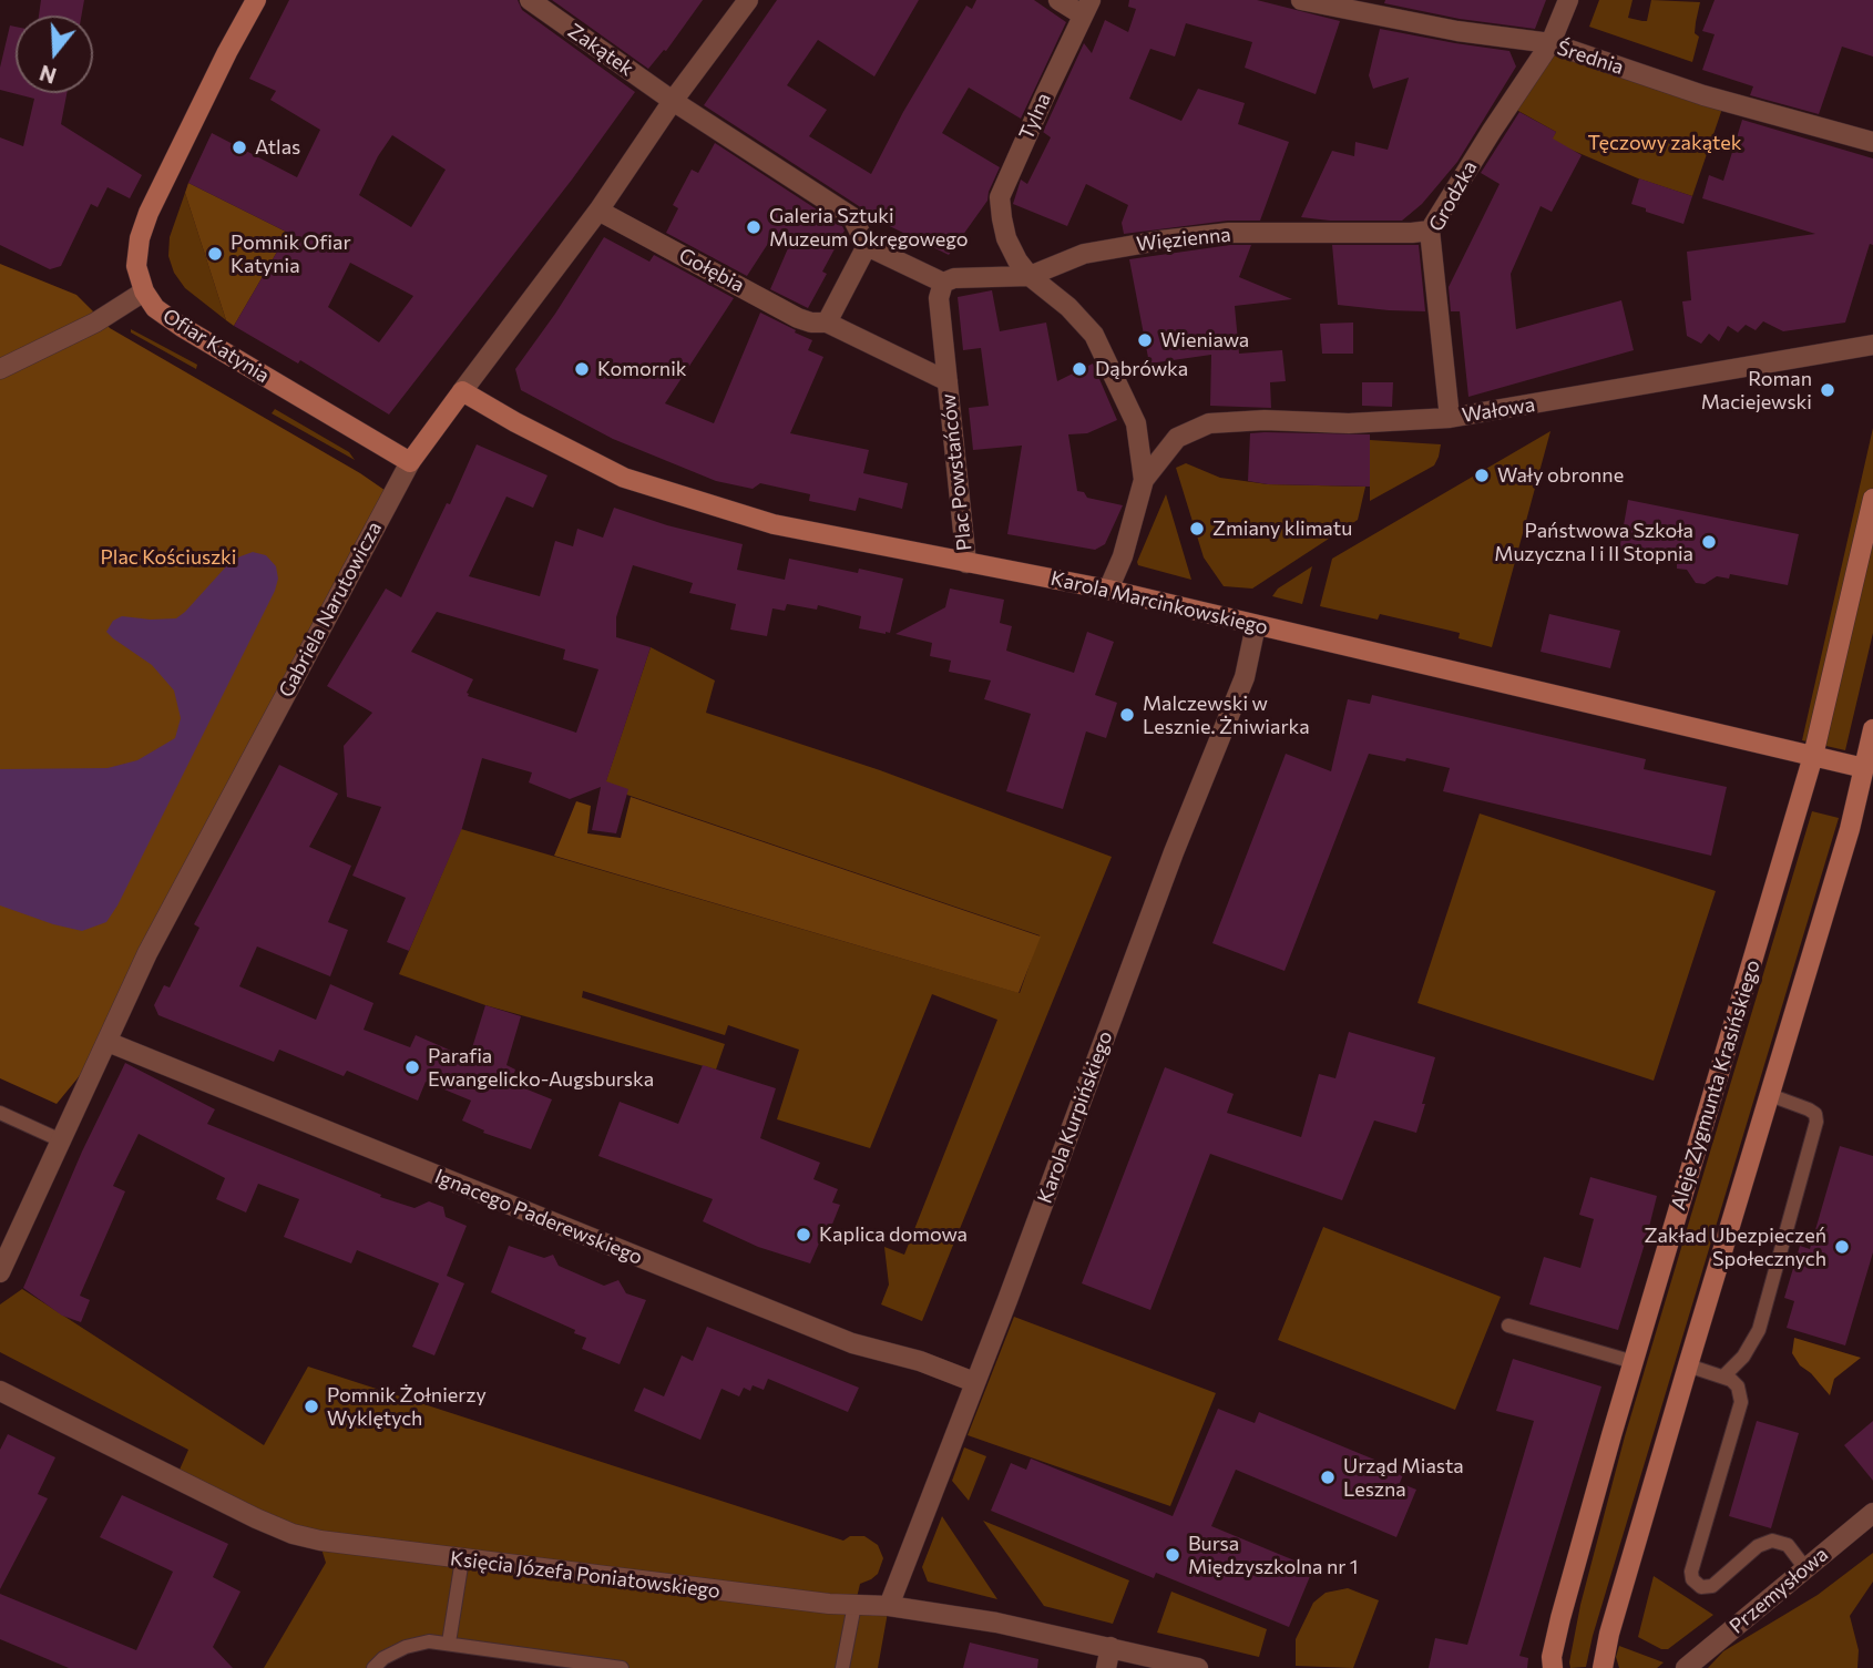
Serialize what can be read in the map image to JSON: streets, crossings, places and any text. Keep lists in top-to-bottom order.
{
  "streets": {
    "street": [
      "Zakątek",
      "Średnia",
      "Tylna",
      "Grodzka",
      "Więzienna",
      "Gołębia",
      "Ofiar Katynia",
      "Wałowa",
      "Plac Powstańców",
      "Karola Marcinkowskiego",
      "Gabriela Narutowicza",
      "Aleje Zygmunta Krasińskiego",
      "Karola Kurpińskiego",
      "Ignacego Paderewskiego",
      "Księcia Józefa Poniatowskiego",
      "Przemysłowa"
    ]
  },
  "crossings": [
    ["Zakątek", "Gabriela Narutowicza"],
    ["Średnia", "Grodzka"],
    ["Tylna", "Wałowa"],
    ["Grodzka", "Więzienna"],
    ["Grodzka", "Wałowa"],
    ["Więzienna", "Wałowa"],
    ["Więzienna", "Plac Powstańców"],
    ["Gołębia", "Plac Powstańców"],
    ["Gołębia", "Gabriela Narutowicza"],
    ["Ofiar Katynia", "Gabriela Narutowicza"],
    ["Wałowa", "Karola Marcinkowskiego"],
    ["Plac Powstańców", "Karola Marcinkowskiego"],
    ["Karola Marcinkowskiego", "Gabriela Narutowicza"],
    ["Karola Marcinkowskiego", "Aleje Zygmunta Krasińskiego"],
    ["Karola Marcinkowskiego", "Karola Kurpińskiego"],
    ["Gabriela Narutowicza", "Ignacego Paderewskiego"],
    ["Karola Kurpińskiego", "Ignacego Paderewskiego"],
    ["Karola Kurpińskiego", "Księcia Józefa Poniatowskiego"]
  ],
  "parks": ["Tęczowy zakątek", "Plac Kościuszki"],
  "places": [
    "Atlas",
    "Galeria Sztuki Muzeum Okręgowego",
    "Pomnik Ofiar Katynia",
    "Wieniawa",
    "Komornik",
    "Dąbrówka",
    "Roman Maciejewski",
    "Wały obronne",
    "Zmiany klimatu",
    "Państwowa Szkoła Muzyczna I i II Stopnia",
    "Malczewski w Lesznie. Żniwiarka",
    "Parafia Ewangelicko-Augsburska",
    "Kaplica domowa",
    "Zakład Ubezpieczeń Społecznych",
    "Pomnik Żołnierzy Wyklętych",
    "Urząd Miasta Leszna",
    "Bursa Międzyszkolna nr 1"
  ],
  "north": "bottom"
}
